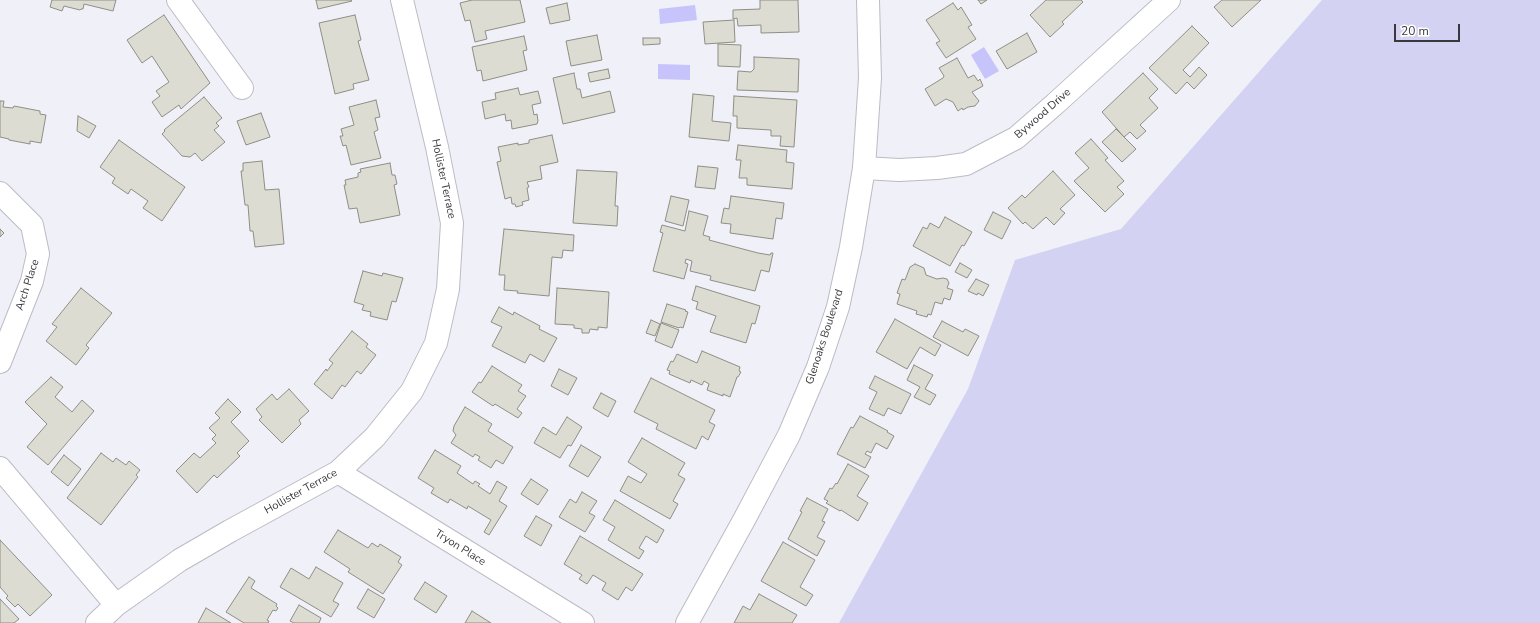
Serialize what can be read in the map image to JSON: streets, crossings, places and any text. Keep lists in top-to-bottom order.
{
  "streets": {
    "street": [
      "Bywood Drive",
      "Hollister Terrace",
      "Arch Place",
      "Glenoaks Boulevard",
      "Tryon Place"
    ]
  },
  "crossings": [
    ["Bywood Drive", "Glenoaks Boulevard"],
    ["Hollister Terrace", "Tryon Place"]
  ],
  "scale_bar": "20 m"
}
